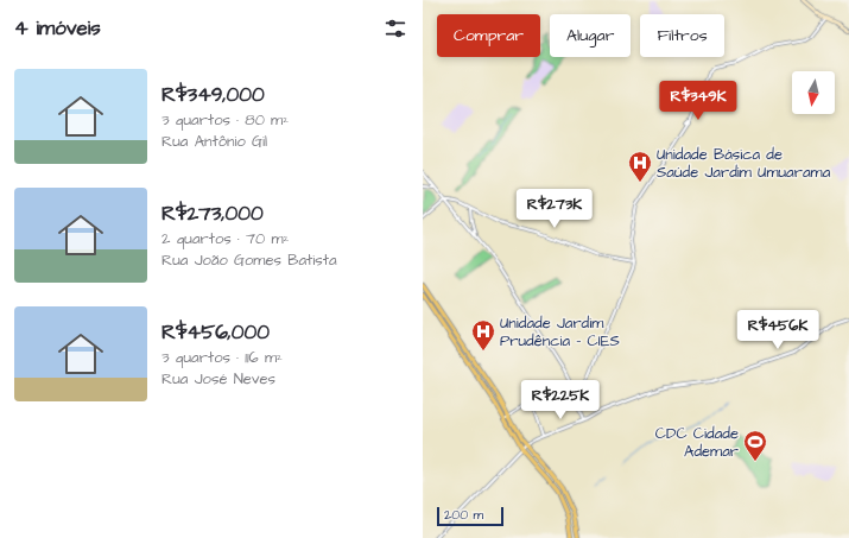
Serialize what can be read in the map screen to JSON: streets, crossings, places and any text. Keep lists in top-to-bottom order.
{
  "places": {
    "hospital": ["Unidade Básica de Saúde Jardim Umuarama", "Unidade Jardim Prudência - CIES"],
    "sports": ["CDC Cidade Ademar"]
  },
  "scale_bar": "200 m",
  "north": "bottom",
  "page": {
    "heading": "4 imóveis",
    "chip": ["Comprar", "Alugar", "Filtros"],
    "list": [
      {
        "name": "R$349,000",
        "note": "3 quartos · 80 m² · Rua Antônio Gil"
      },
      {
        "name": "R$273,000",
        "note": "2 quartos · 70 m² · Rua João Gomes Batista"
      },
      {
        "name": "R$456,000",
        "note": "3 quartos · 116 m² · Rua José Neves"
      }
    ],
    "price": [
      "R$349K",
      "R$273K",
      "R$456K",
      "R$225K"
    ],
    "scale": "200 m"
  }
}
